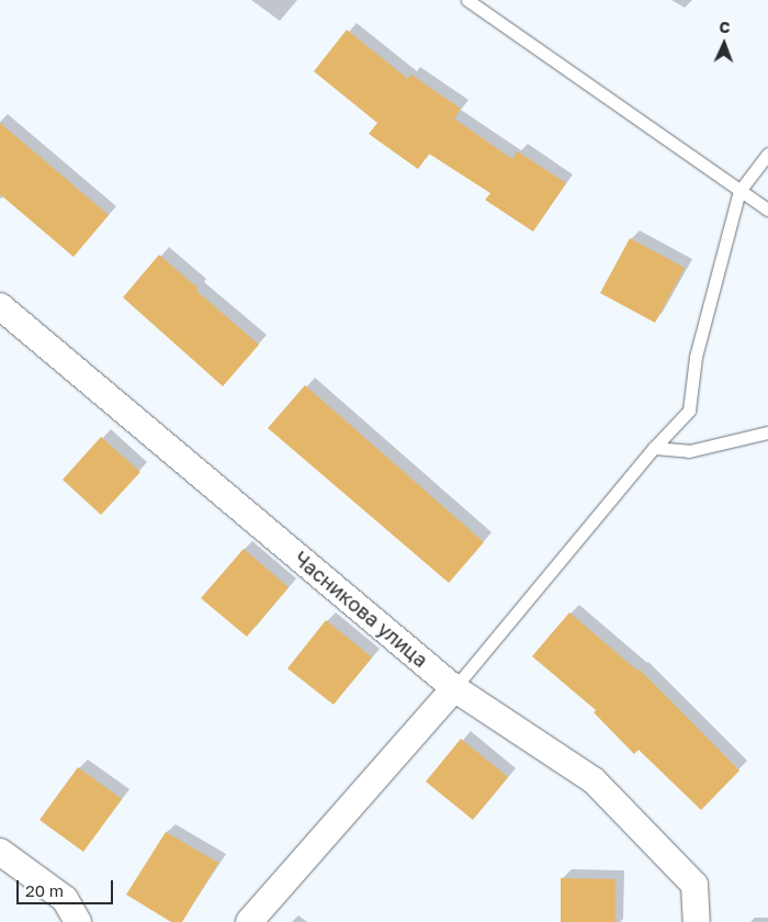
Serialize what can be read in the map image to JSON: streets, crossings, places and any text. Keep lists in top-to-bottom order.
{
  "streets": {
    "street": ["Часникова улица"]
  },
  "scale_bar": "20 m",
  "north": "top"
}
